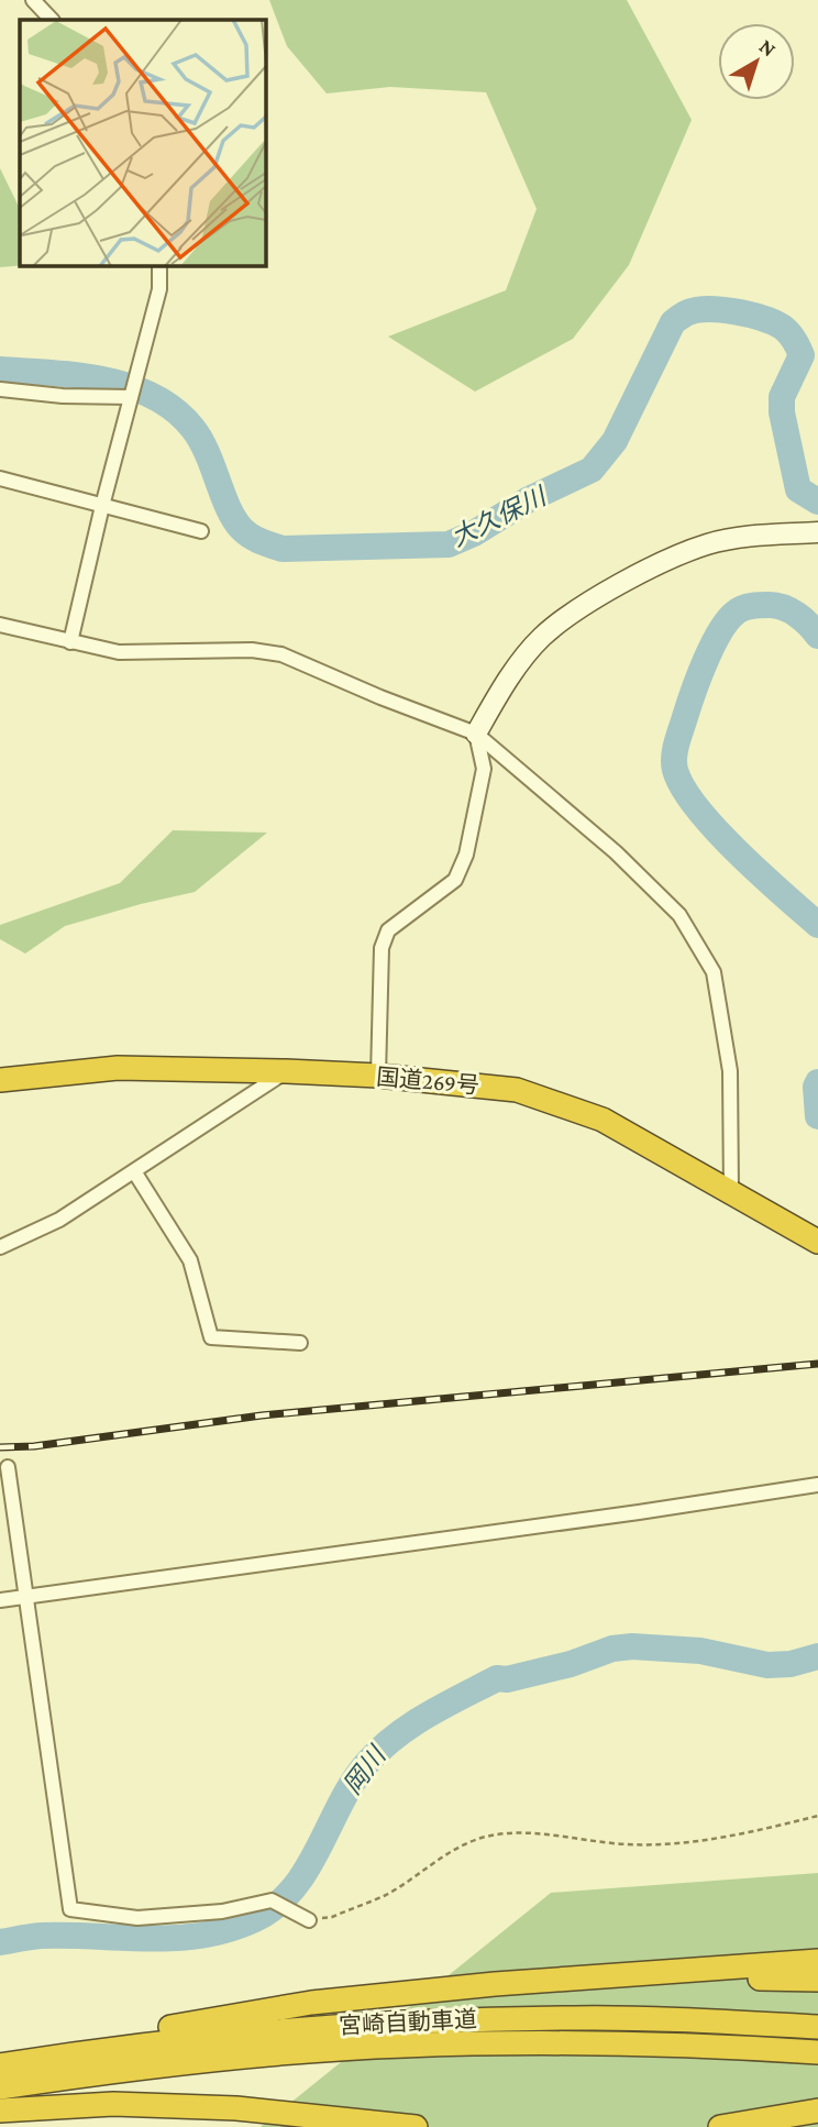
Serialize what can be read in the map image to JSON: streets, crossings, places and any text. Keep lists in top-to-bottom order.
{
  "streets": {
    "highway": ["国道269号", "宮崎自動車道"]
  },
  "water": ["大久保川", "岡川"],
  "north": "top right"
}
